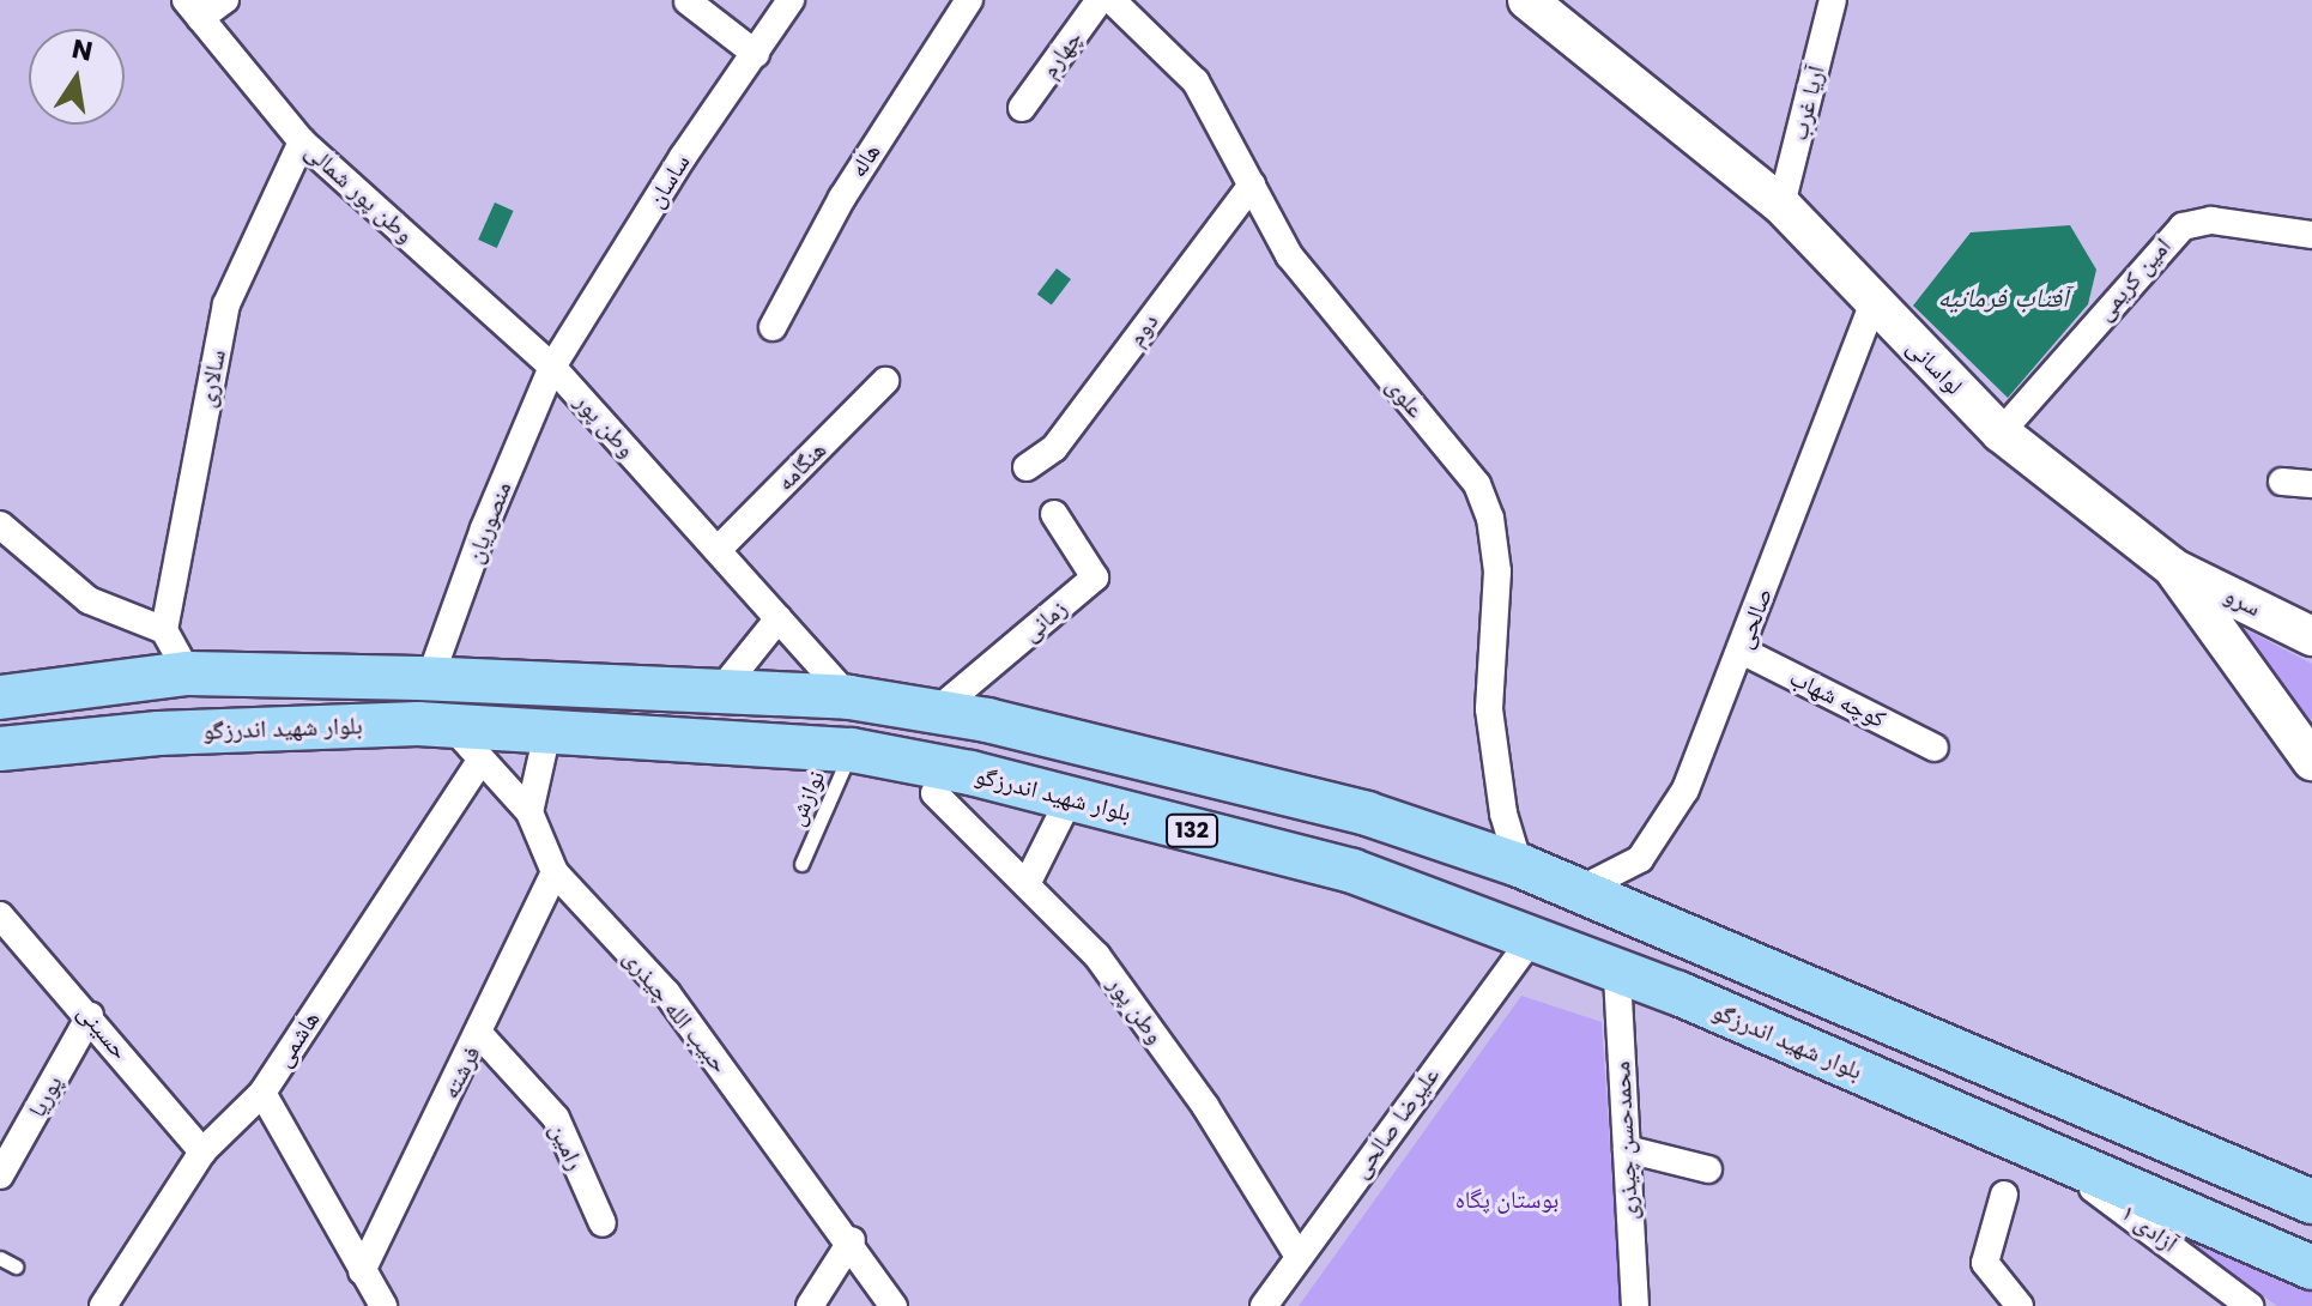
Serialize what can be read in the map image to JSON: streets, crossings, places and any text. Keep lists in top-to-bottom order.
{
  "streets": {
    "main road": [
      "لواسانی",
      "سرو",
      "بلوار شهید اندرزگو",
      "132"
    ],
    "street": [
      "چهارم",
      "آریا غرب",
      "هاله",
      "ساسان",
      "وطن پور شمالی",
      "امین کریمی",
      "دوم",
      "سالاری",
      "علوی",
      "وطن پور",
      "هنگامه",
      "منصوریان",
      "صالحی",
      "زمانی",
      "کوچه شهاب",
      "حبیب الله چیذری",
      "حسینی",
      "هاشمی",
      "فرشته",
      "پوریا",
      "علیرضا صالحی",
      "محمدحسن چیذری",
      "رامین",
      "آزادی ۱"
    ],
    "lane": ["نوازش"]
  },
  "crossings": [
    ["آریا غرب", "لواسانی"],
    ["ساسان", "وطن پور شمالی"],
    ["ساسان", "وطن پور"],
    ["ساسان", "منصوریان"],
    ["وطن پور شمالی", "سالاری"],
    ["وطن پور شمالی", "وطن پور"],
    ["وطن پور شمالی", "منصوریان"],
    ["امین کریمی", "لواسانی"],
    ["دوم", "علوی"],
    ["لواسانی", "سرو"],
    ["لواسانی", "صالحی"],
    ["علوی", "بلوار شهید اندرزگو"],
    ["وطن پور", "هنگامه"],
    ["وطن پور", "منصوریان"],
    ["وطن پور", "بلوار شهید اندرزگو"],
    ["وطن پور", "علیرضا صالحی"],
    ["منصوریان", "بلوار شهید اندرزگو"],
    ["صالحی", "کوچه شهاب"],
    ["صالحی", "بلوار شهید اندرزگو"],
    ["زمانی", "بلوار شهید اندرزگو"],
    ["بلوار شهید اندرزگو", "نوازش"],
    ["بلوار شهید اندرزگو", "حبیب الله چیذری"],
    ["بلوار شهید اندرزگو", "علیرضا صالحی"],
    ["بلوار شهید اندرزگو", "محمدحسن چیذری"],
    ["بلوار شهید اندرزگو", "آزادی ۱"],
    ["حبیب الله چیذری", "هاشمی"],
    ["حبیب الله چیذری", "فرشته"],
    ["حسینی", "هاشمی"],
    ["حسینی", "پوریا"],
    ["فرشته", "رامین"]
  ],
  "water": ["آفتاب فرمانیه"],
  "parks": ["بوستان پگاه"],
  "north": "top"
}
